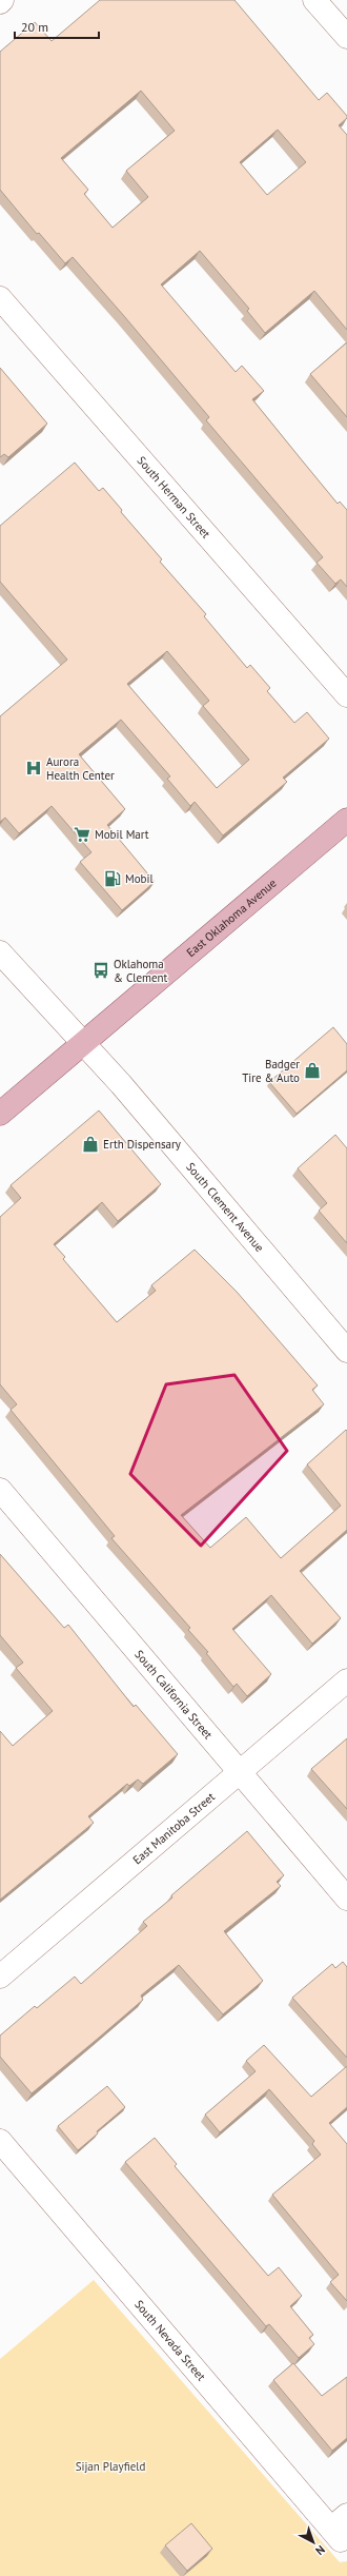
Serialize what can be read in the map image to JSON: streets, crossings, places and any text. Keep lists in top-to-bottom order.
{
  "streets": {
    "main road": ["East Oklahoma Avenue"],
    "street": [
      "South Herman Street",
      "South Clement Avenue",
      "South California Street",
      "East Manitoba Street",
      "South Nevada Street"
    ]
  },
  "crossings": [
    ["East Oklahoma Avenue", "South Clement Avenue"],
    ["South California Street", "East Manitoba Street"]
  ],
  "parks": ["Sijan Playfield"],
  "places": {
    "hospital": ["Aurora Health Center"],
    "supermarket": ["Mobil Mart"],
    "fuel station": ["Mobil"],
    "bus stop": ["Oklahoma & Clement"],
    "shop": ["Badger Tire & Auto", "Erth Dispensary"]
  },
  "scale_bar": "20 m",
  "north": "bottom right"
}
